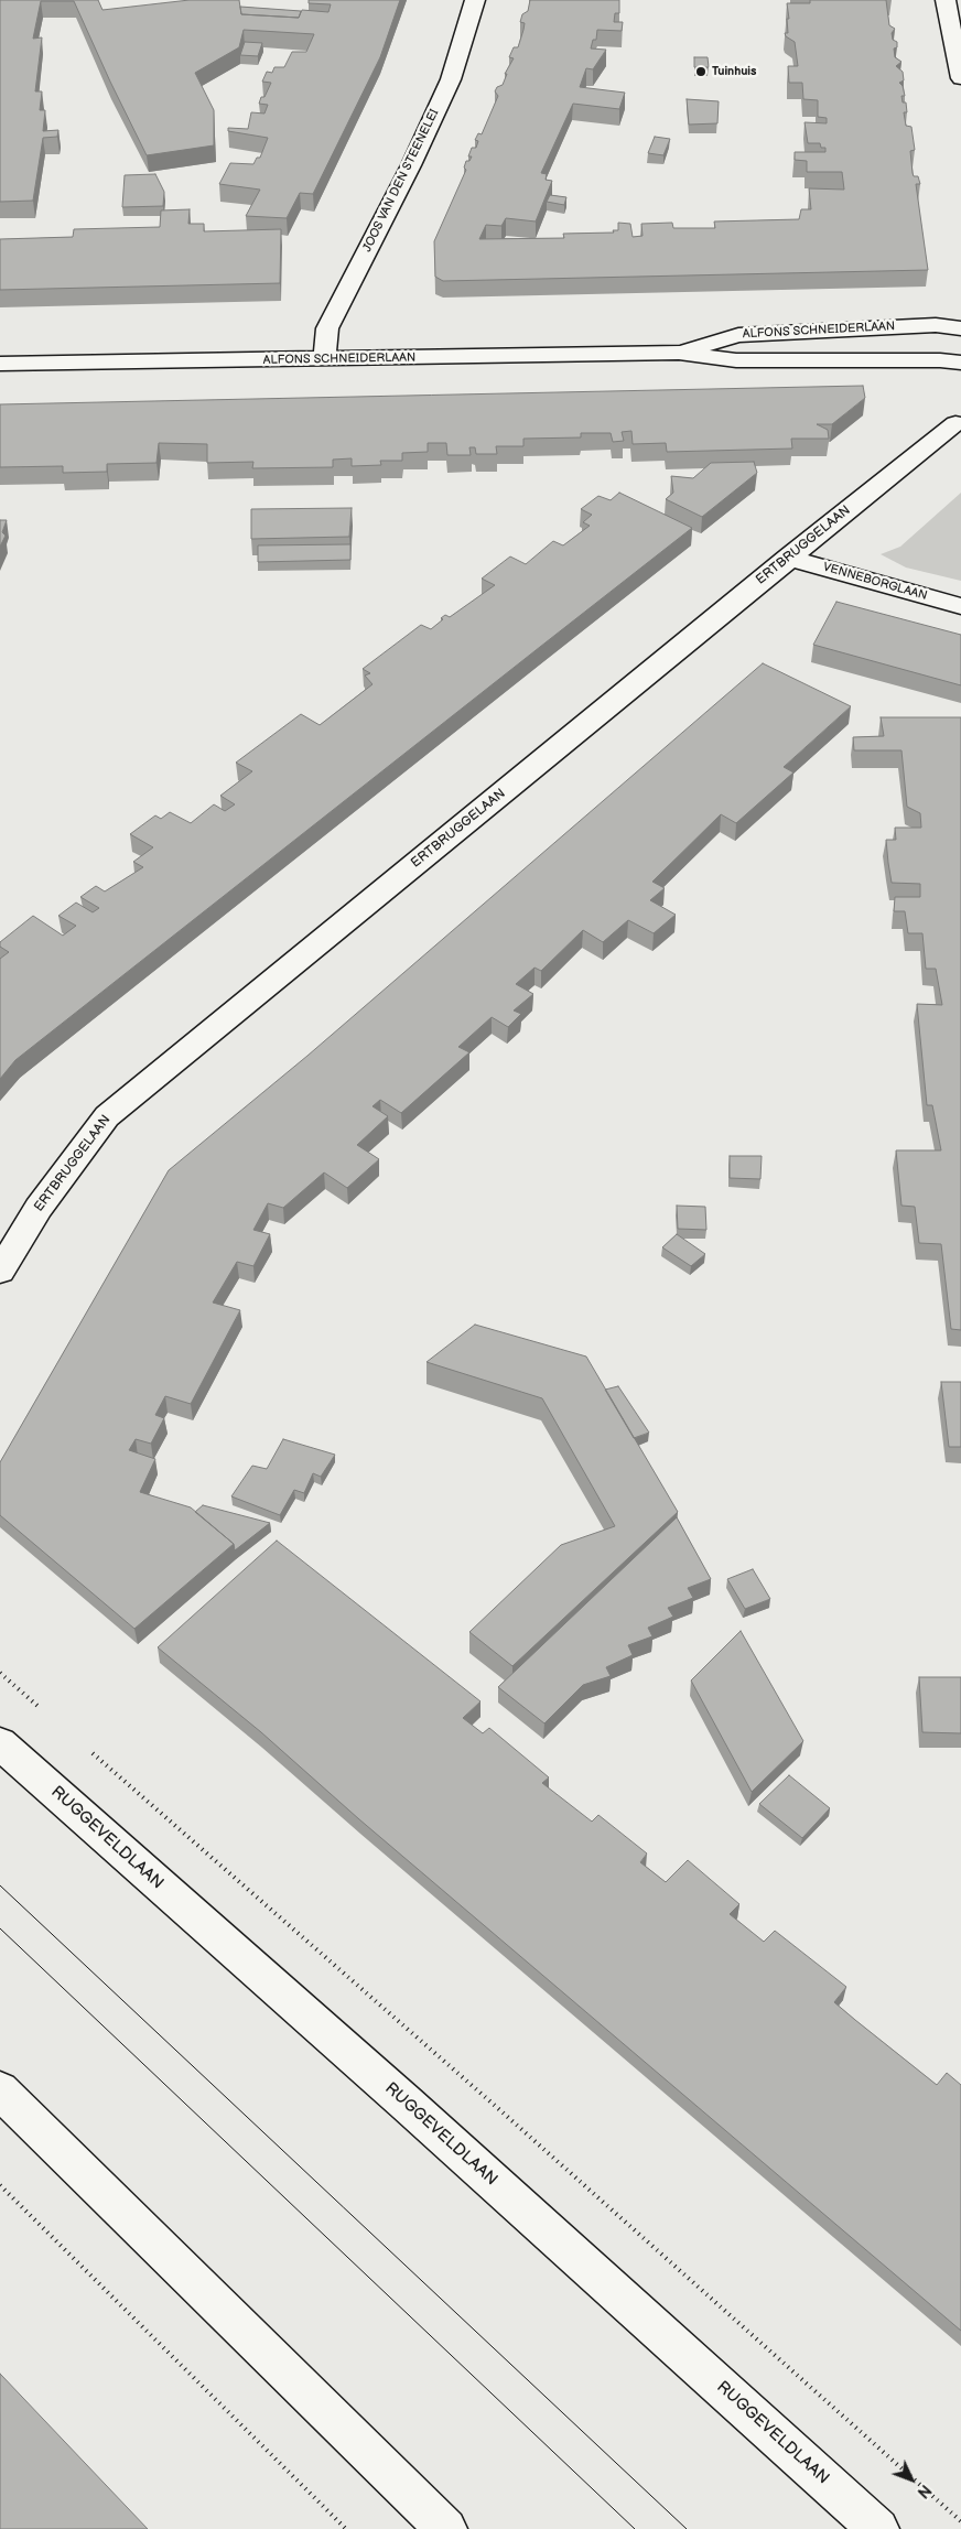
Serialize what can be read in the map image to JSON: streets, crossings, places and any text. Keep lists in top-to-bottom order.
{
  "streets": {
    "street": [
      "JOOS VAN DEN STEENELEI",
      "ALFONS SCHNEIDERLAAN",
      "ERTBRUGGELAAN",
      "VENNEBORGLAAN",
      "RUGGEVELDLAAN"
    ]
  },
  "crossings": [
    ["JOOS VAN DEN STEENELEI", "ALFONS SCHNEIDERLAAN"],
    ["ERTBRUGGELAAN", "VENNEBORGLAAN"]
  ],
  "places": ["Tuinhuis"],
  "north": "bottom right"
}
